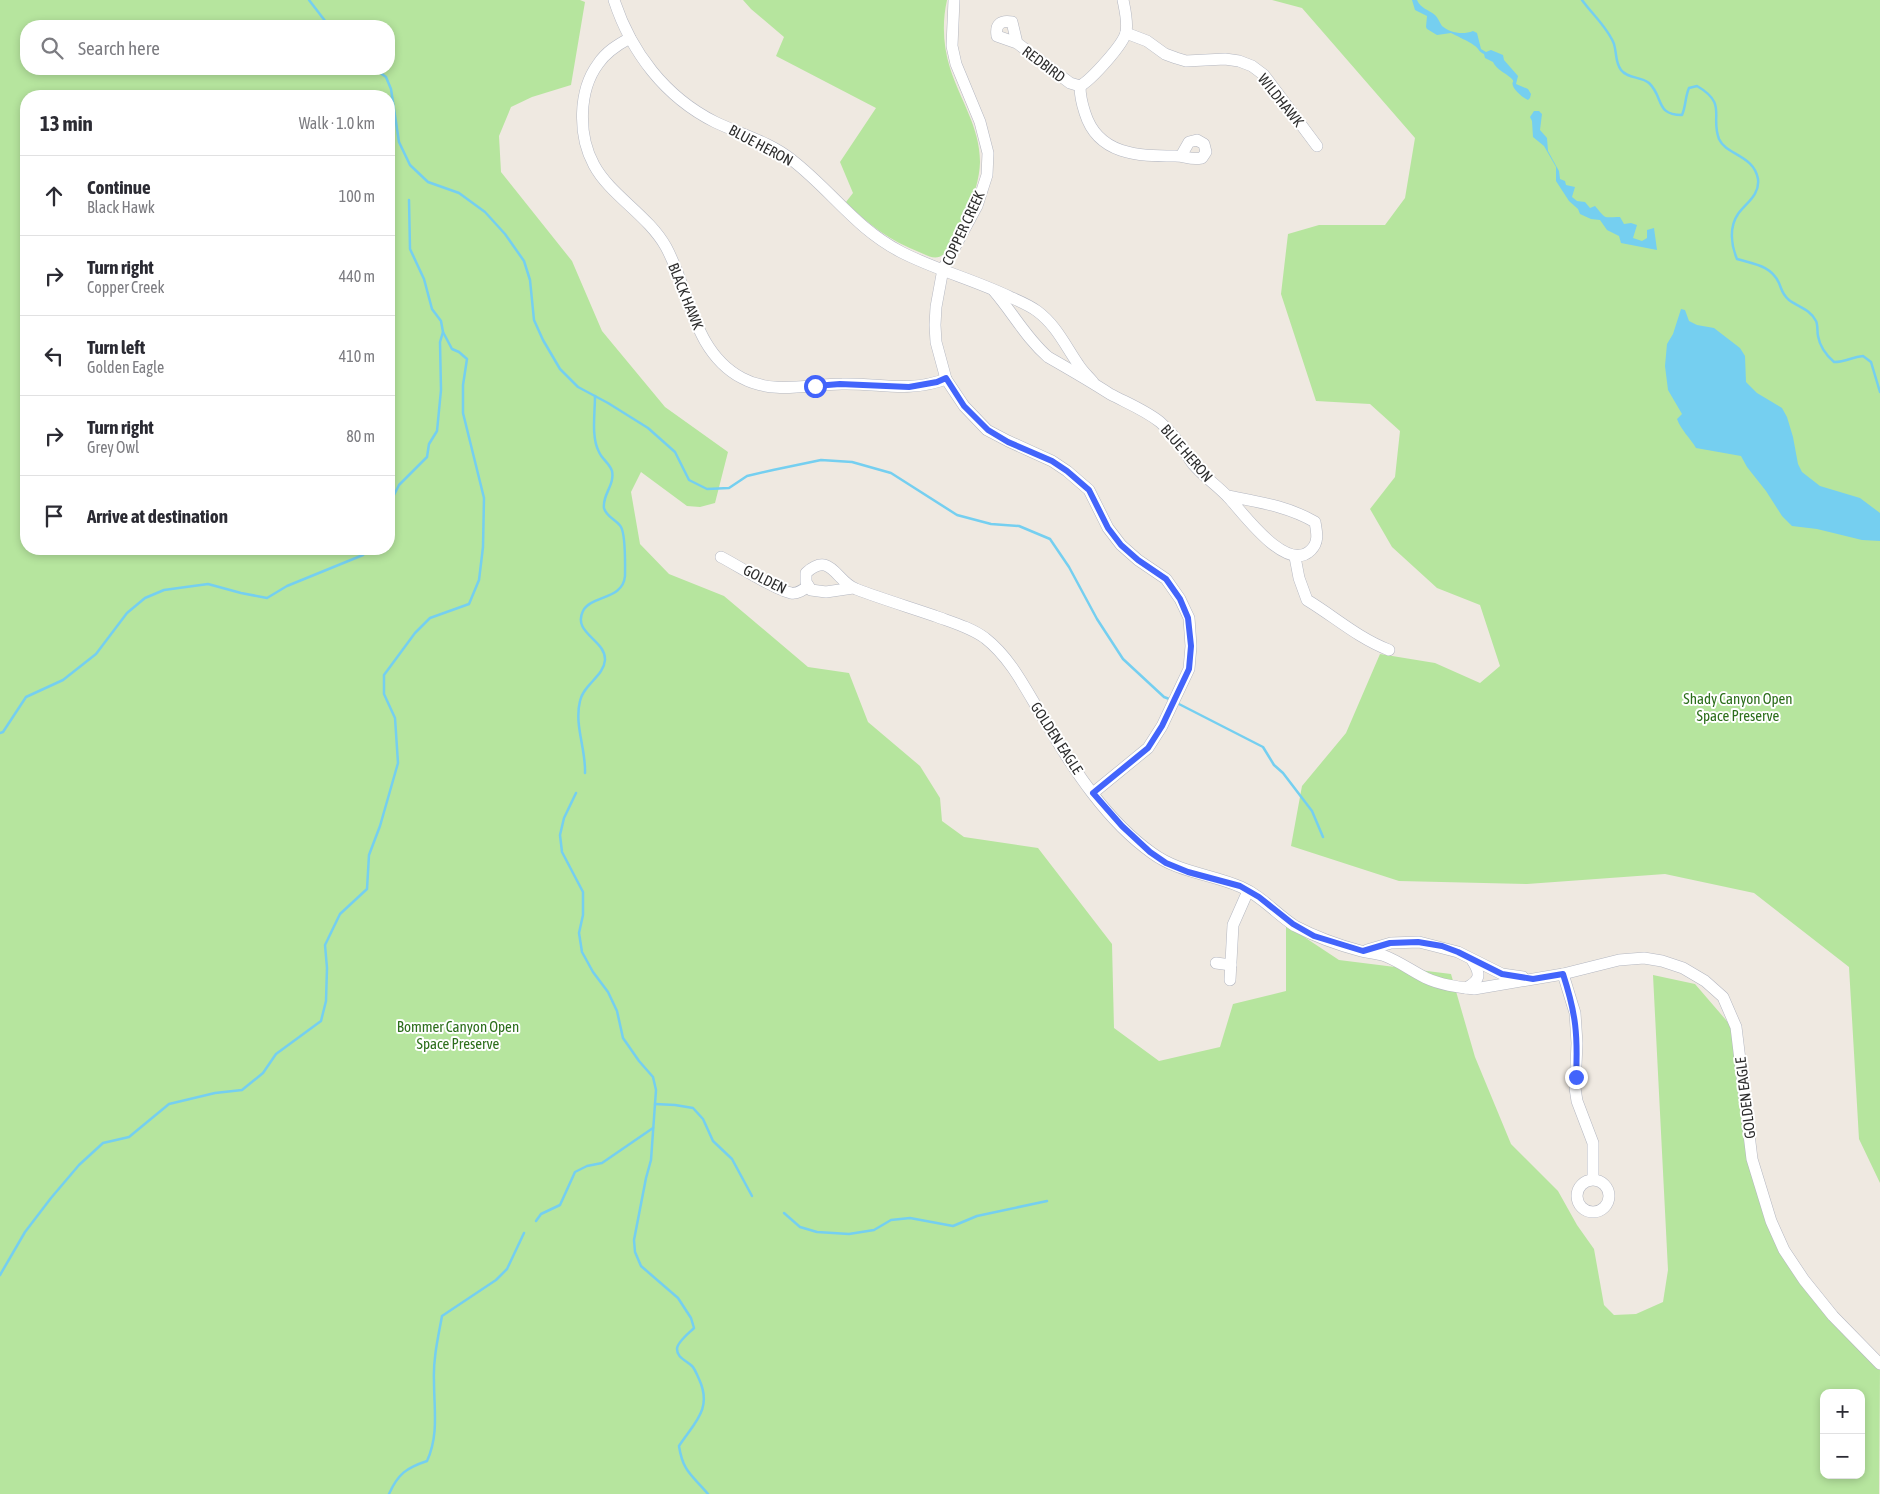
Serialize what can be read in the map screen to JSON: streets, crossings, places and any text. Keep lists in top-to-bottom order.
{
  "streets": {
    "street": [
      "REDBIRD",
      "WILDHAWK",
      "BLUE HERON",
      "COPPER CREEK",
      "BLACK HAWK",
      "GOLDEN",
      "GOLDEN EAGLE"
    ]
  },
  "crossings": [
    ["BLUE HERON", "COPPER CREEK"],
    ["BLUE HERON", "BLACK HAWK"],
    ["COPPER CREEK", "BLACK HAWK"],
    ["COPPER CREEK", "GOLDEN EAGLE"],
    ["GOLDEN", "GOLDEN EAGLE"]
  ],
  "parks": ["Shady Canyon Open Space Preserve", "Bommer Canyon Open Space Preserve"],
  "page": {
    "search": "Search here",
    "heading": ["13 min", "Walk · 1.0 km"],
    "list": [
      ["Continue", "Black Hawk", "100 m"],
      ["Turn right", "Copper Creek", "440 m"],
      ["Turn left", "Golden Eagle", "410 m"],
      ["Turn right", "Grey Owl", "80 m"],
      "Arrive at destination"
    ],
    "map_buttons": ["+", "−"]
  }
}
